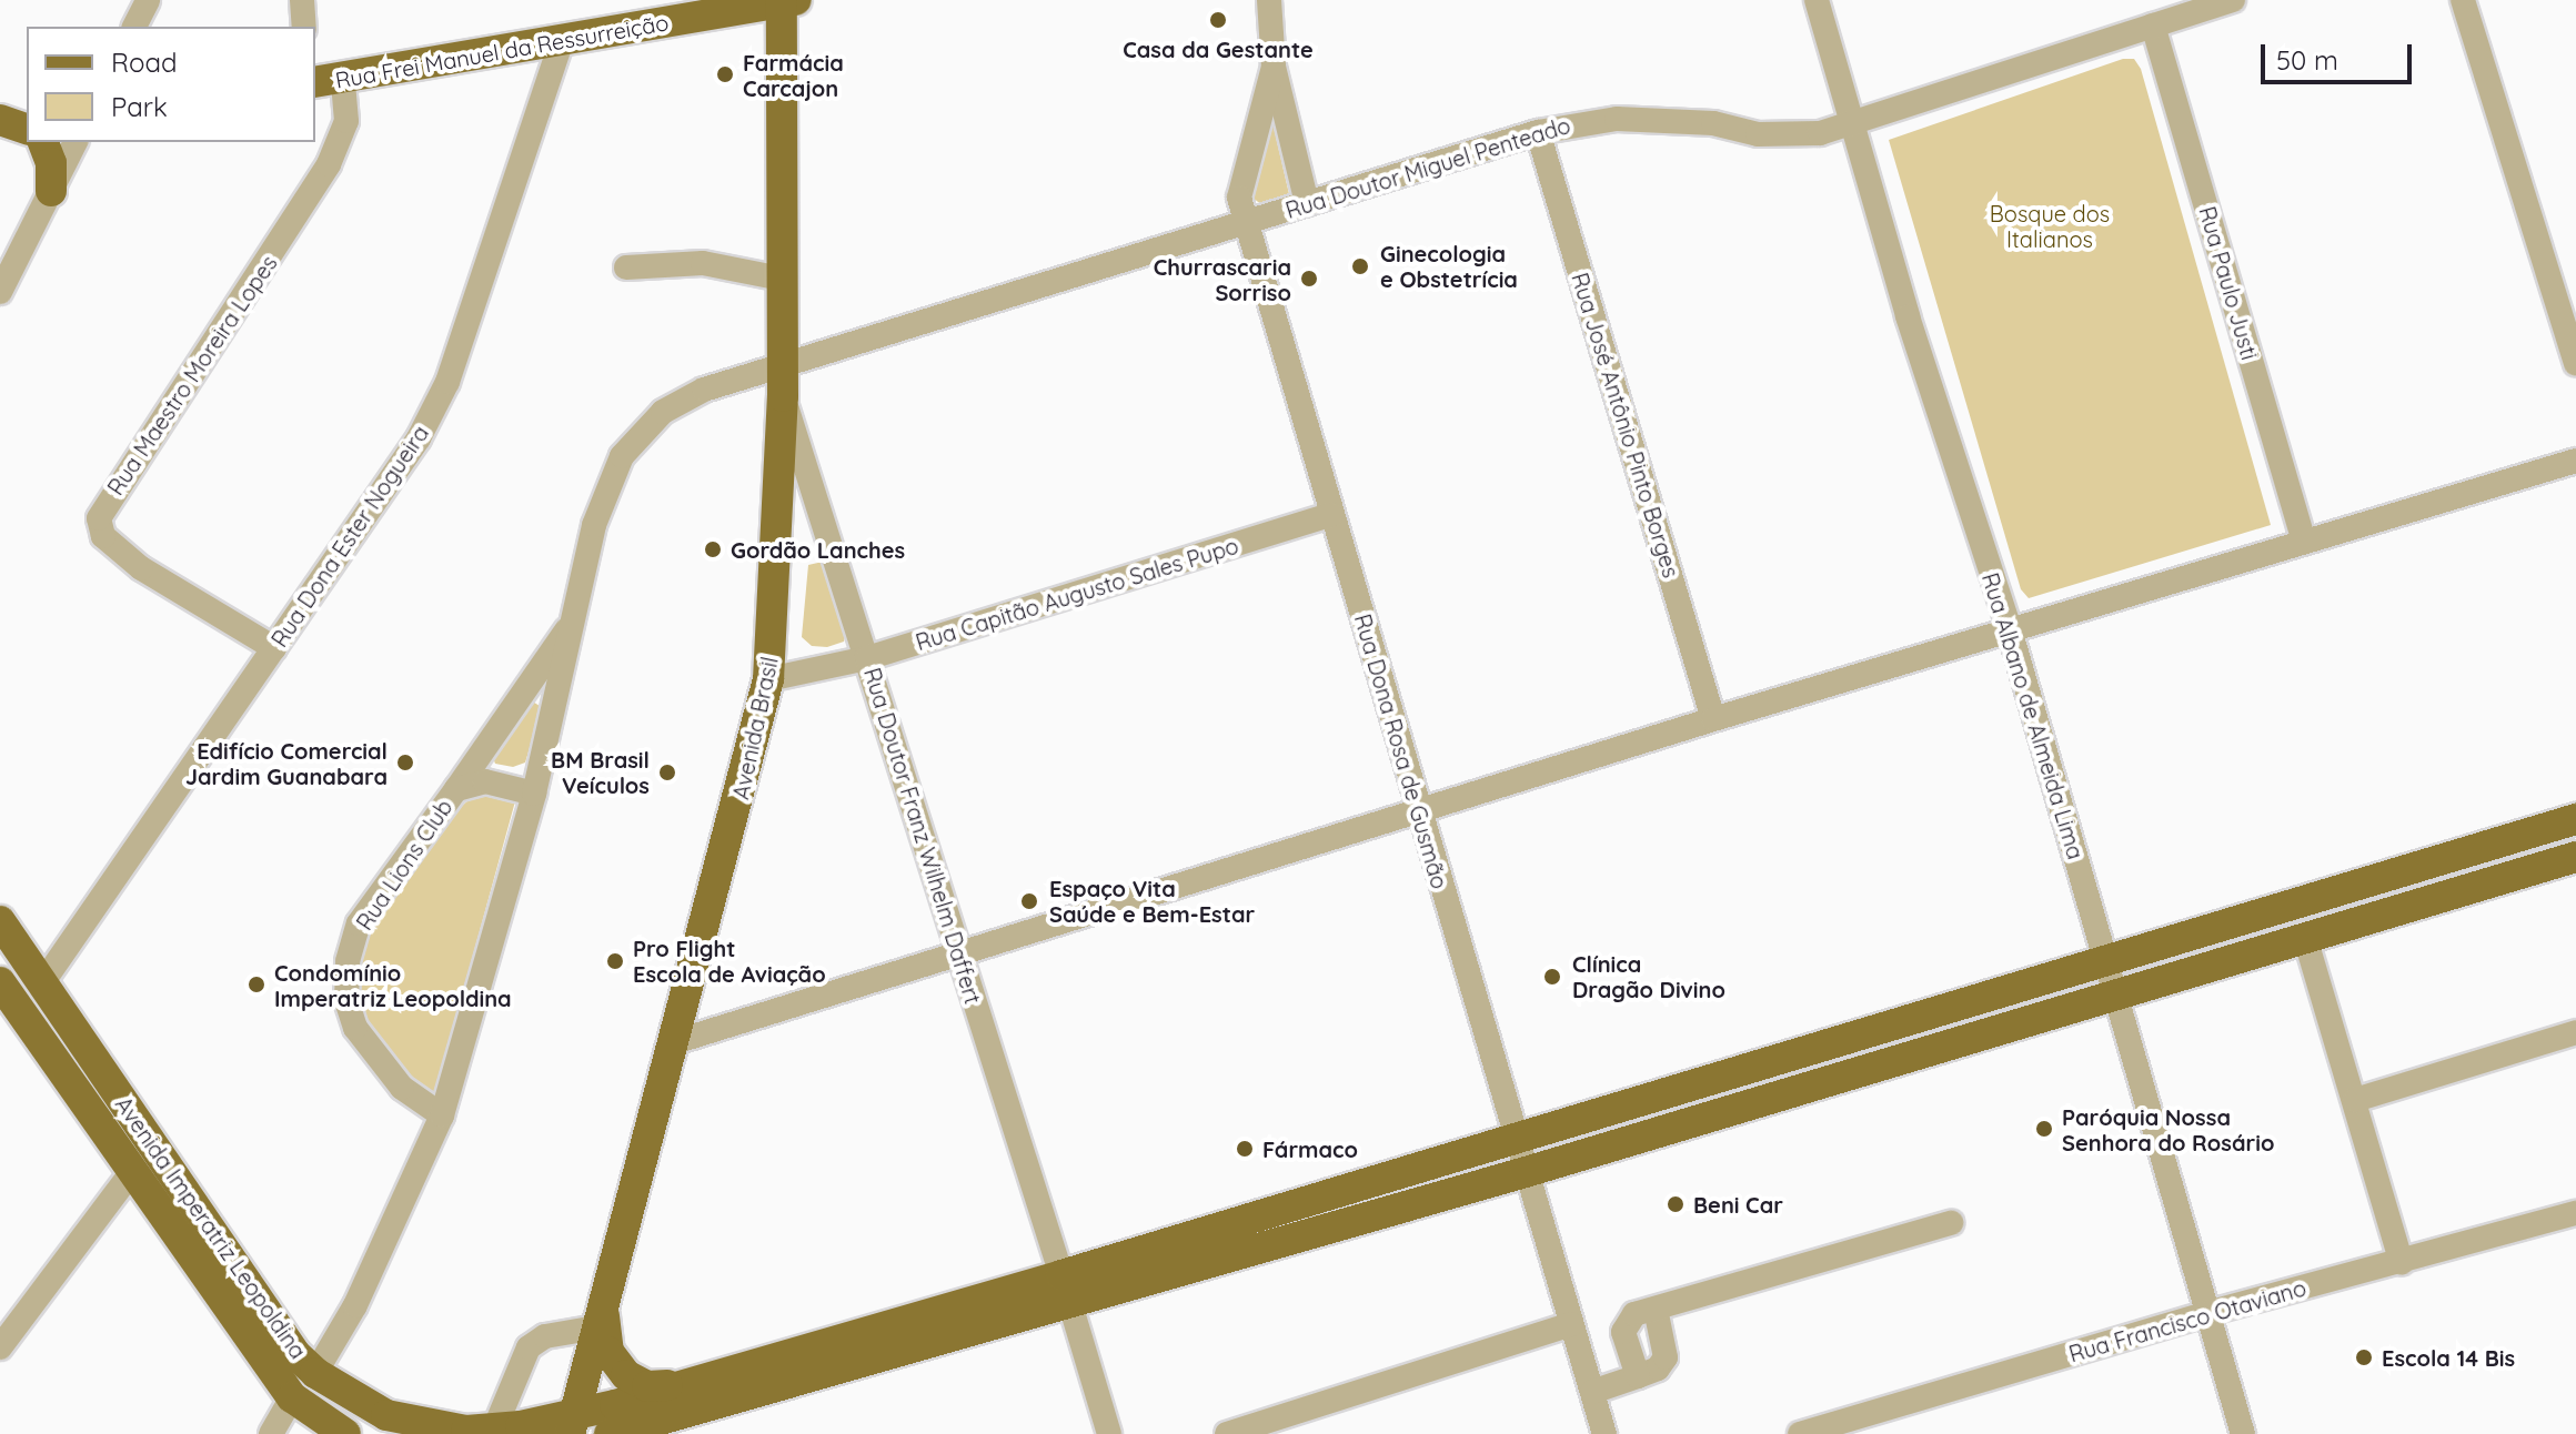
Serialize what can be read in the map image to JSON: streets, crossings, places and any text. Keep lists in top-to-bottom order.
{
  "streets": {
    "main road": ["Rua Frei Manuel da Ressurreição", "Avenida Brasil", "Avenida Imperatriz Leopoldina"],
    "street": [
      "Rua Doutor Miguel Penteado",
      "Rua Paulo Justi",
      "Rua Maestro Moreira Lopes",
      "Rua José Antônio Pinto Borges",
      "Rua Dona Ester Nogueira",
      "Rua Capitão Augusto Sales Pupo",
      "Rua Albano de Almeida Lima",
      "Rua Dona Rosa de Gusmão",
      "Rua Doutor Franz Wilhelm Daffert",
      "Rua Lions Club",
      "Rua Francisco Otaviano"
    ]
  },
  "crossings": [
    ["Rua Frei Manuel da Ressurreição", "Rua Maestro Moreira Lopes"],
    ["Rua Frei Manuel da Ressurreição", "Rua Dona Ester Nogueira"],
    ["Rua Frei Manuel da Ressurreição", "Avenida Brasil"],
    ["Rua Doutor Miguel Penteado", "Rua Paulo Justi"],
    ["Rua Doutor Miguel Penteado", "Rua José Antônio Pinto Borges"],
    ["Rua Doutor Miguel Penteado", "Rua Albano de Almeida Lima"],
    ["Rua Doutor Miguel Penteado", "Avenida Brasil"],
    ["Rua Doutor Miguel Penteado", "Rua Dona Rosa de Gusmão"],
    ["Rua Doutor Miguel Penteado", "Rua Doutor Franz Wilhelm Daffert"],
    ["Rua Doutor Miguel Penteado", "Rua Lions Club"],
    ["Rua Maestro Moreira Lopes", "Rua Dona Ester Nogueira"],
    ["Rua Dona Ester Nogueira", "Avenida Imperatriz Leopoldina"],
    ["Rua Capitão Augusto Sales Pupo", "Avenida Brasil"],
    ["Rua Capitão Augusto Sales Pupo", "Rua Dona Rosa de Gusmão"],
    ["Rua Capitão Augusto Sales Pupo", "Rua Doutor Franz Wilhelm Daffert"],
    ["Rua Albano de Almeida Lima", "Rua Francisco Otaviano"],
    ["Avenida Brasil", "Rua Doutor Franz Wilhelm Daffert"],
    ["Avenida Brasil", "Rua Lions Club"],
    ["Avenida Brasil", "Avenida Imperatriz Leopoldina"],
    ["Rua Doutor Franz Wilhelm Daffert", "Rua Lions Club"],
    ["Rua Doutor Franz Wilhelm Daffert", "Avenida Imperatriz Leopoldina"],
    ["Rua Lions Club", "Avenida Imperatriz Leopoldina"]
  ],
  "parks": ["Bosque dos Italianos"],
  "places": [
    "Casa da Gestante",
    "Farmácia Carcajon",
    "Ginecologia e Obstetrícia",
    "Churrascaria Sorriso",
    "Gordão Lanches",
    "Edifício Comercial Jardim Guanabara",
    "BM Brasil Veículos",
    "Espaço Vita Saúde e Bem-Estar",
    "Pro Flight Escola de Aviação",
    "Clínica Dragão Divino",
    "Condomínio Imperatriz Leopoldina",
    "Paróquia Nossa Senhora do Rosário",
    "Fármaco",
    "Beni Car",
    "Escola 14 Bis"
  ],
  "legend": ["Road", "Park"],
  "scale_bar": "50 m"
}
